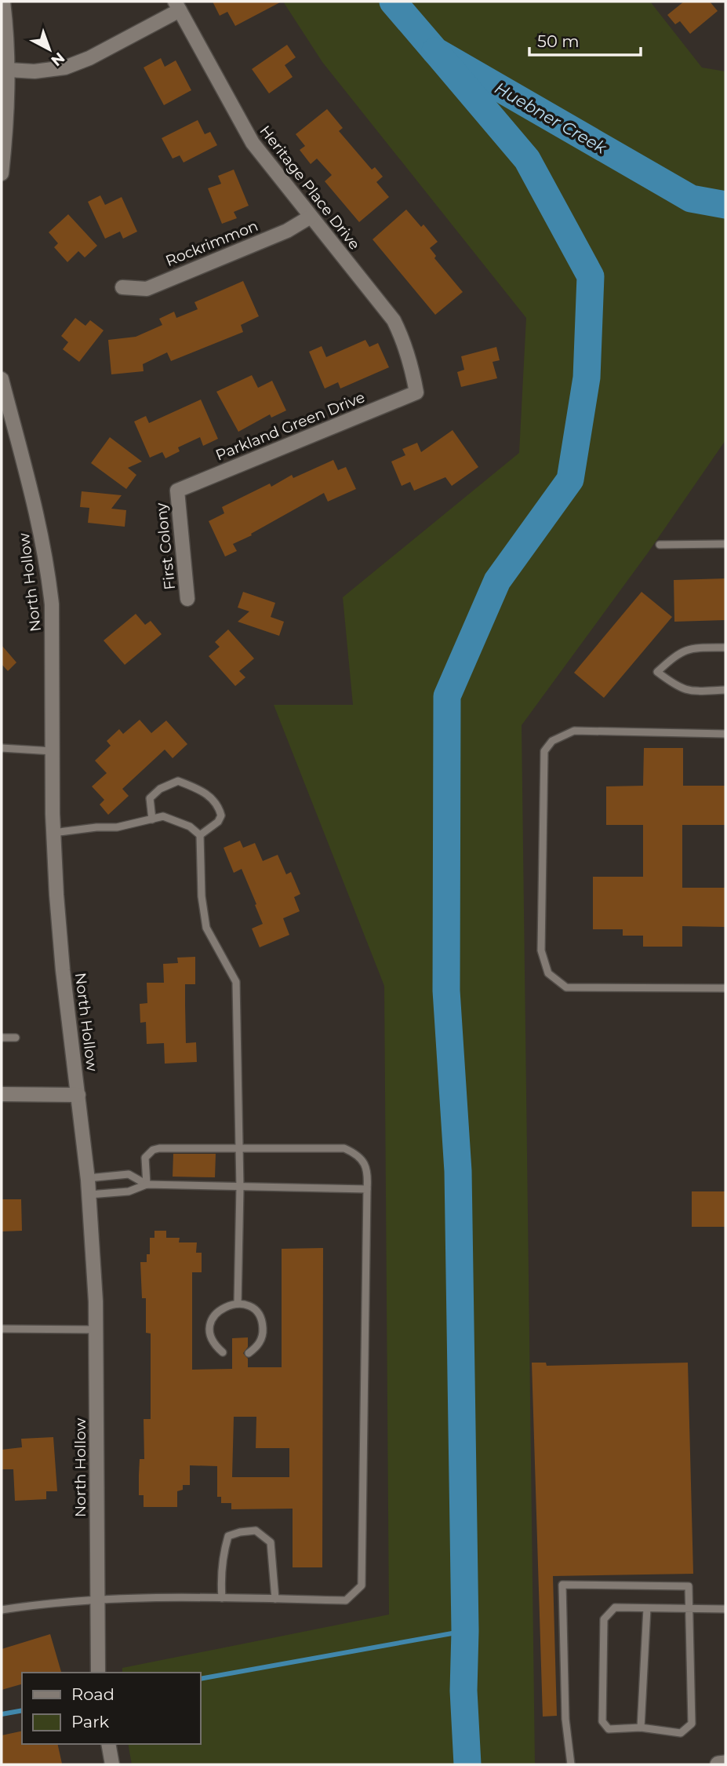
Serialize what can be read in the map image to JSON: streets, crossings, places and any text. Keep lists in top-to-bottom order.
{
  "streets": {
    "street": [
      "Heritage Place Drive",
      "Rockrimmon",
      "Parkland Green Drive",
      "First Colony",
      "North Hollow"
    ]
  },
  "crossings": [
    ["Heritage Place Drive", "Rockrimmon"],
    ["Heritage Place Drive", "Parkland Green Drive"],
    ["Parkland Green Drive", "First Colony"]
  ],
  "water": ["Huebner Creek"],
  "legend": ["Road", "Park"],
  "scale_bar": "50 m",
  "north": "bottom right"
}
